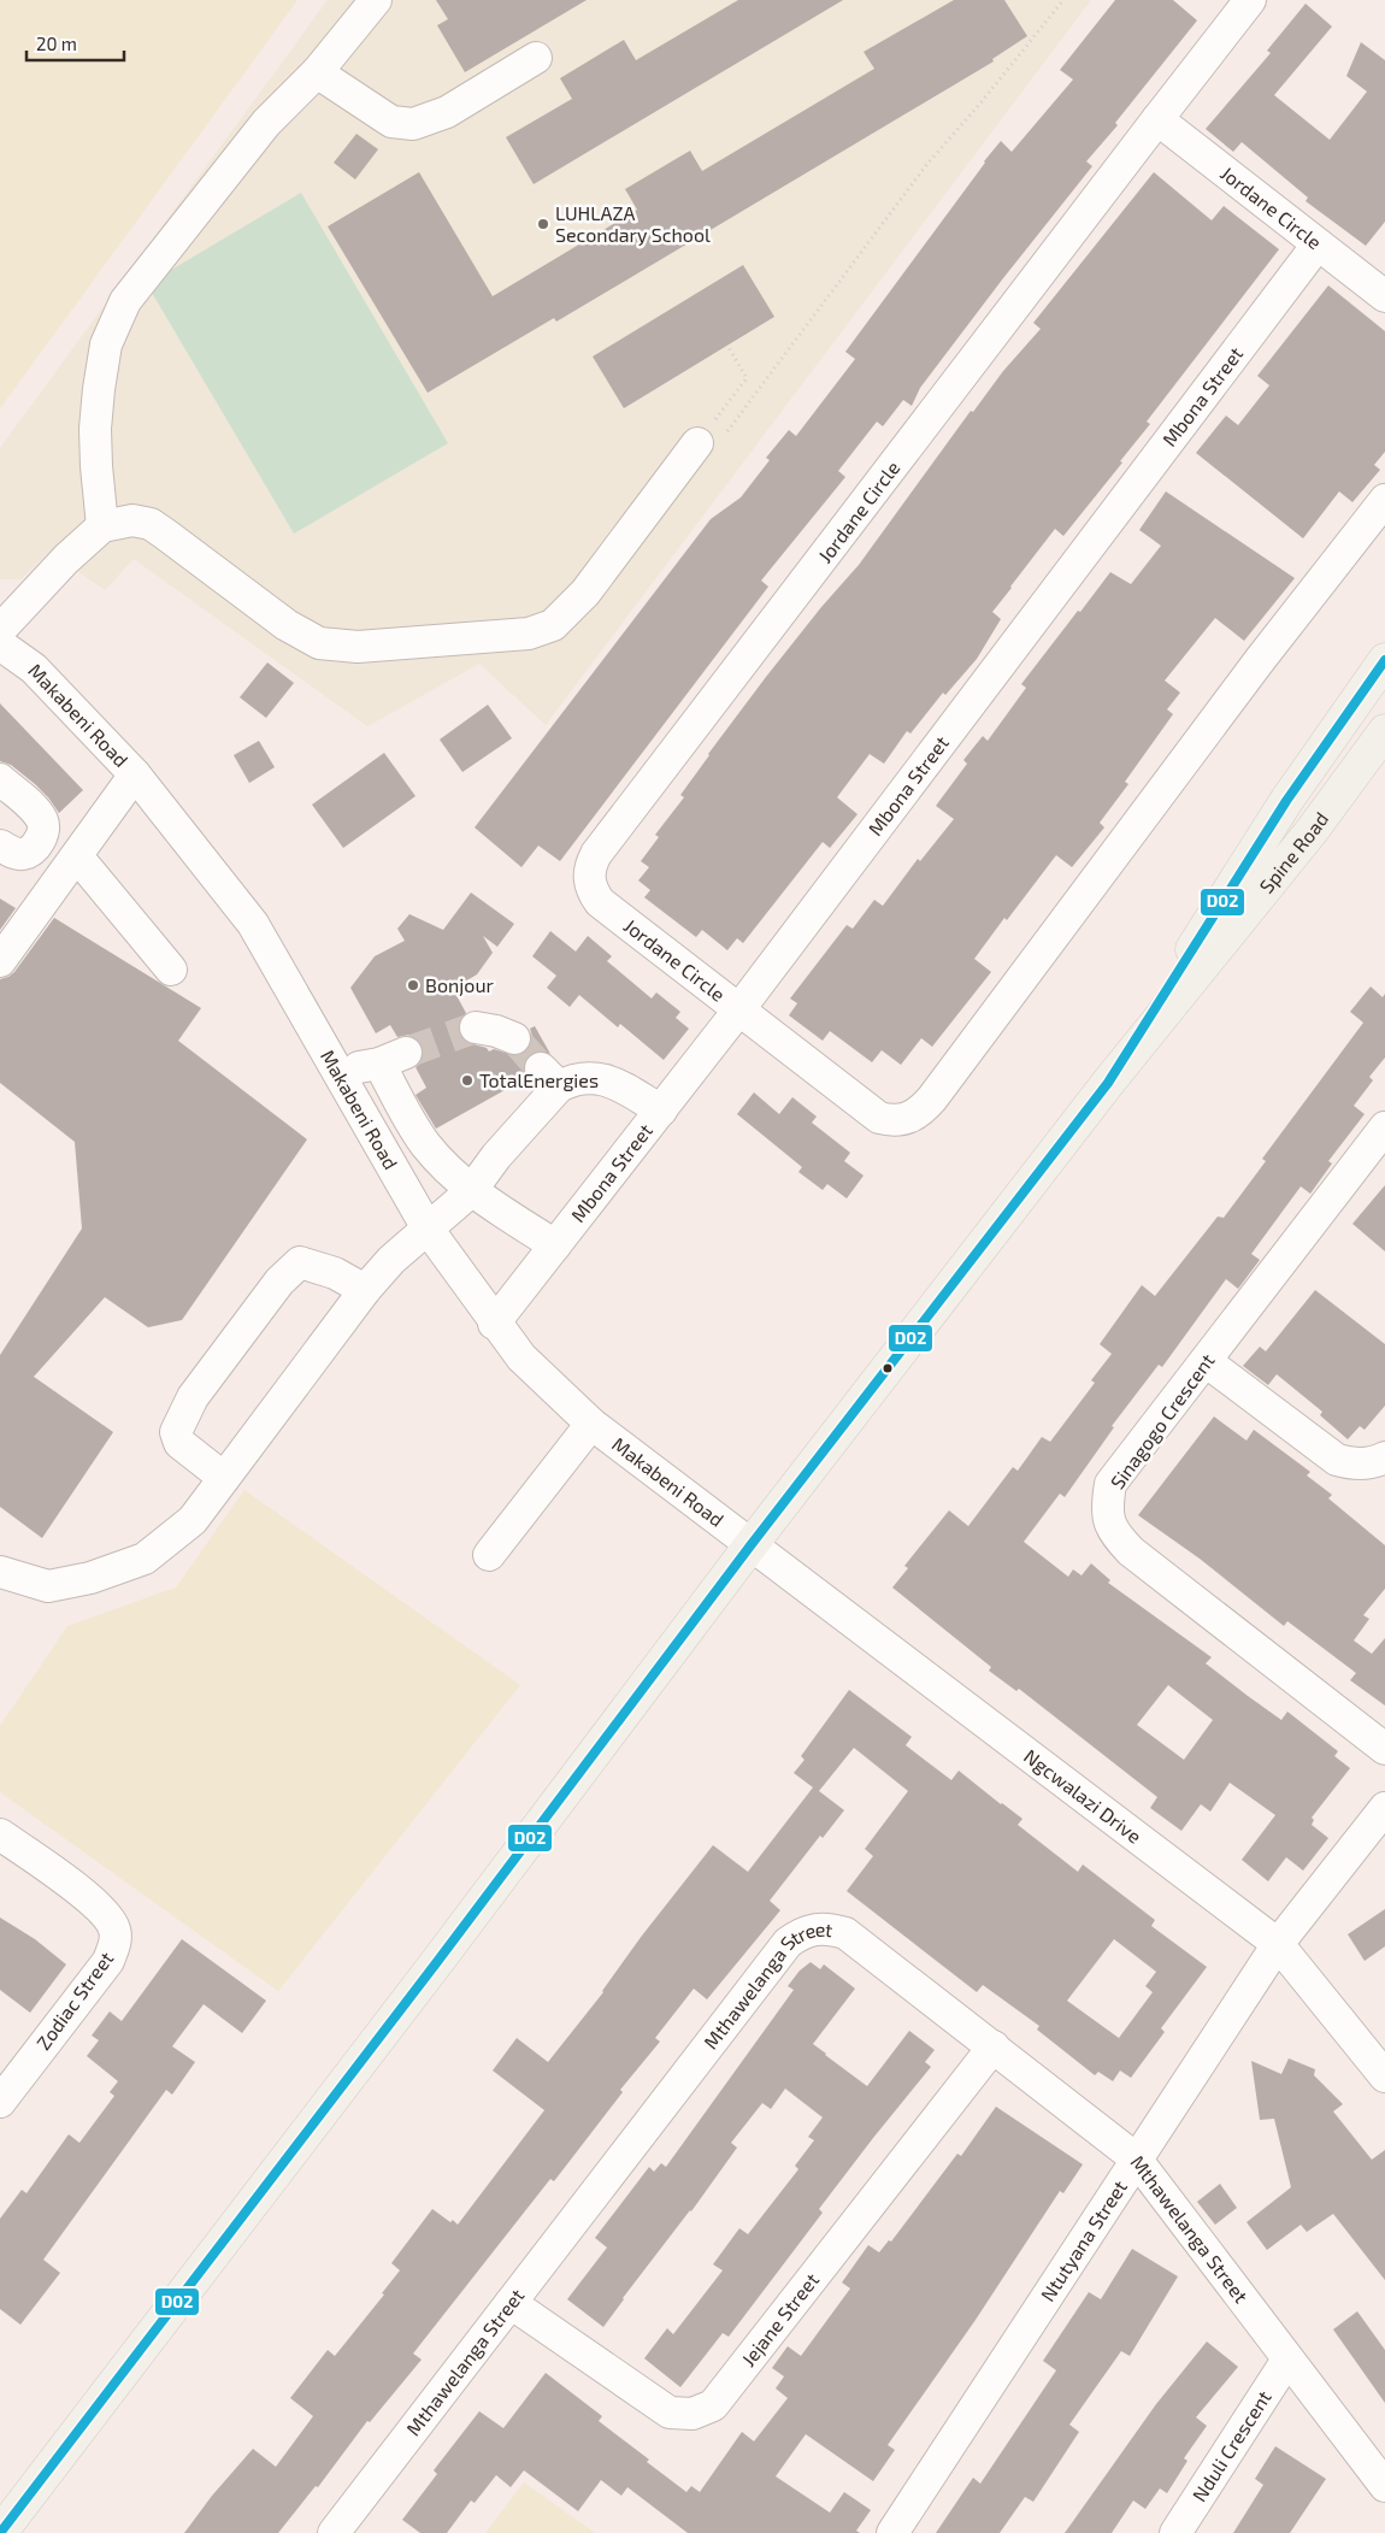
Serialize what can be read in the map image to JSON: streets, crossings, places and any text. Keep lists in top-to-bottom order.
{
  "streets": {
    "main road": ["Spine Road"],
    "street": [
      "Jordane Circle",
      "Mbona Street",
      "Makabeni Road",
      "Sinagogo Crescent",
      "Ngcwalazi Drive",
      "Mthawelanga Street",
      "Zodiac Street",
      "Ntutyana Street",
      "Jejane Street",
      "Nduli Crescent"
    ]
  },
  "crossings": [
    ["Jordane Circle", "Mbona Street"],
    ["Mbona Street", "Makabeni Road"],
    ["Makabeni Road", "Spine Road"],
    ["Makabeni Road", "Ngcwalazi Drive"],
    ["Spine Road", "Ngcwalazi Drive"],
    ["Ngcwalazi Drive", "Ntutyana Street"],
    ["Mthawelanga Street", "Ntutyana Street"],
    ["Mthawelanga Street", "Jejane Street"],
    ["Mthawelanga Street", "Nduli Crescent"]
  ],
  "places": ["LUHLAZA Secondary School", "Bonjour", "TotalEnergies"],
  "lines": ["transit line D02"],
  "scale_bar": "20 m"
}
